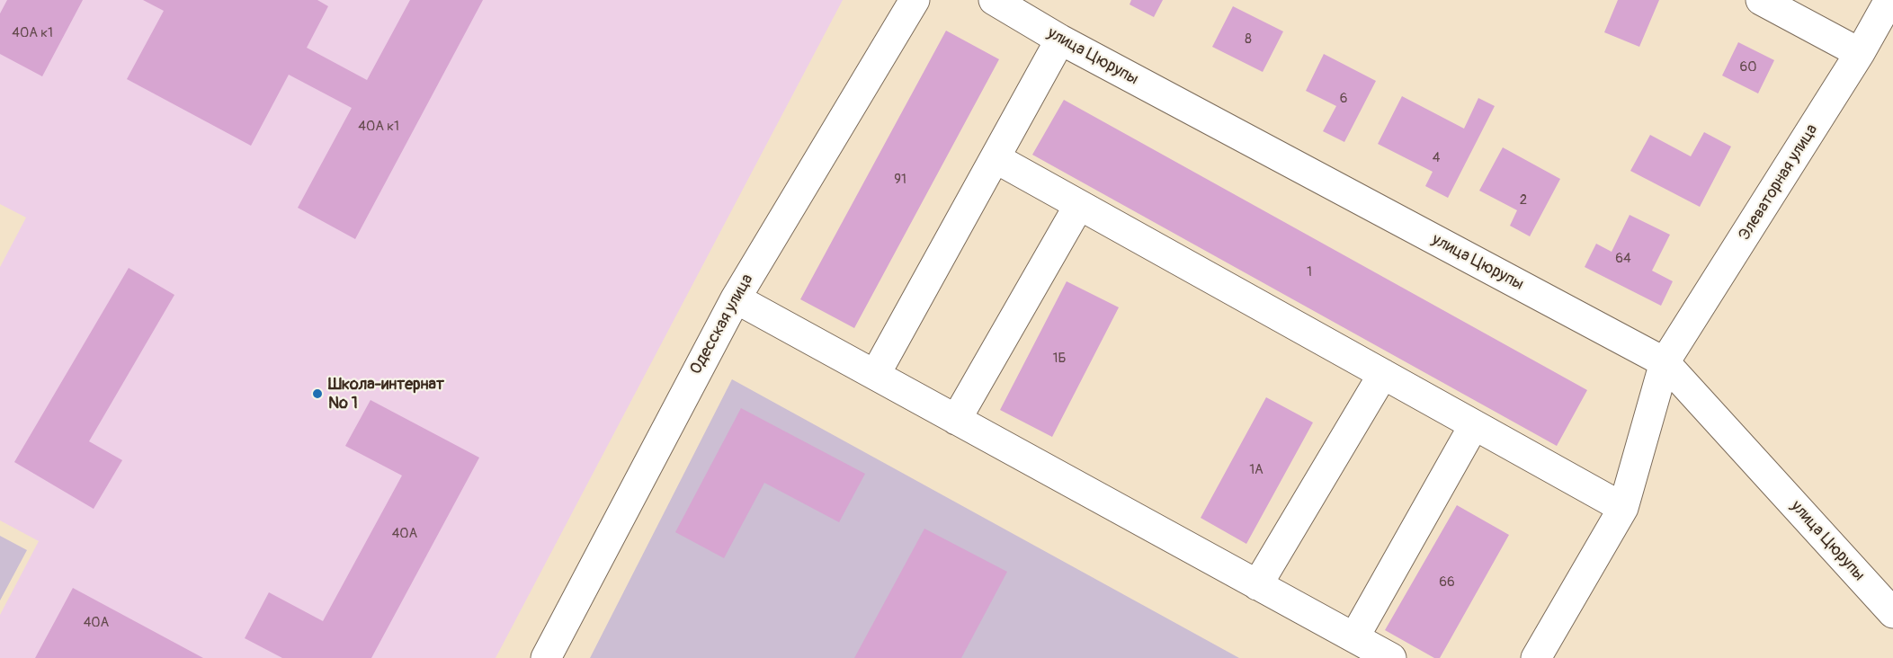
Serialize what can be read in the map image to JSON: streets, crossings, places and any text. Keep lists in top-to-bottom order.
{
  "streets": {
    "street": ["улица Цюрупы", "Элеваторная улица", "Одесская улица"]
  },
  "crossings": [
    ["улица Цюрупы", "Элеваторная улица"]
  ],
  "places": ["Школа-интернат № 1"],
  "house_numbers": [
    "40А к1",
    "8",
    "60",
    "6",
    "40А к1",
    "4",
    "91",
    "2",
    "64",
    "1",
    "1Б",
    "1А",
    "40А",
    "66",
    "40А"
  ]
}
